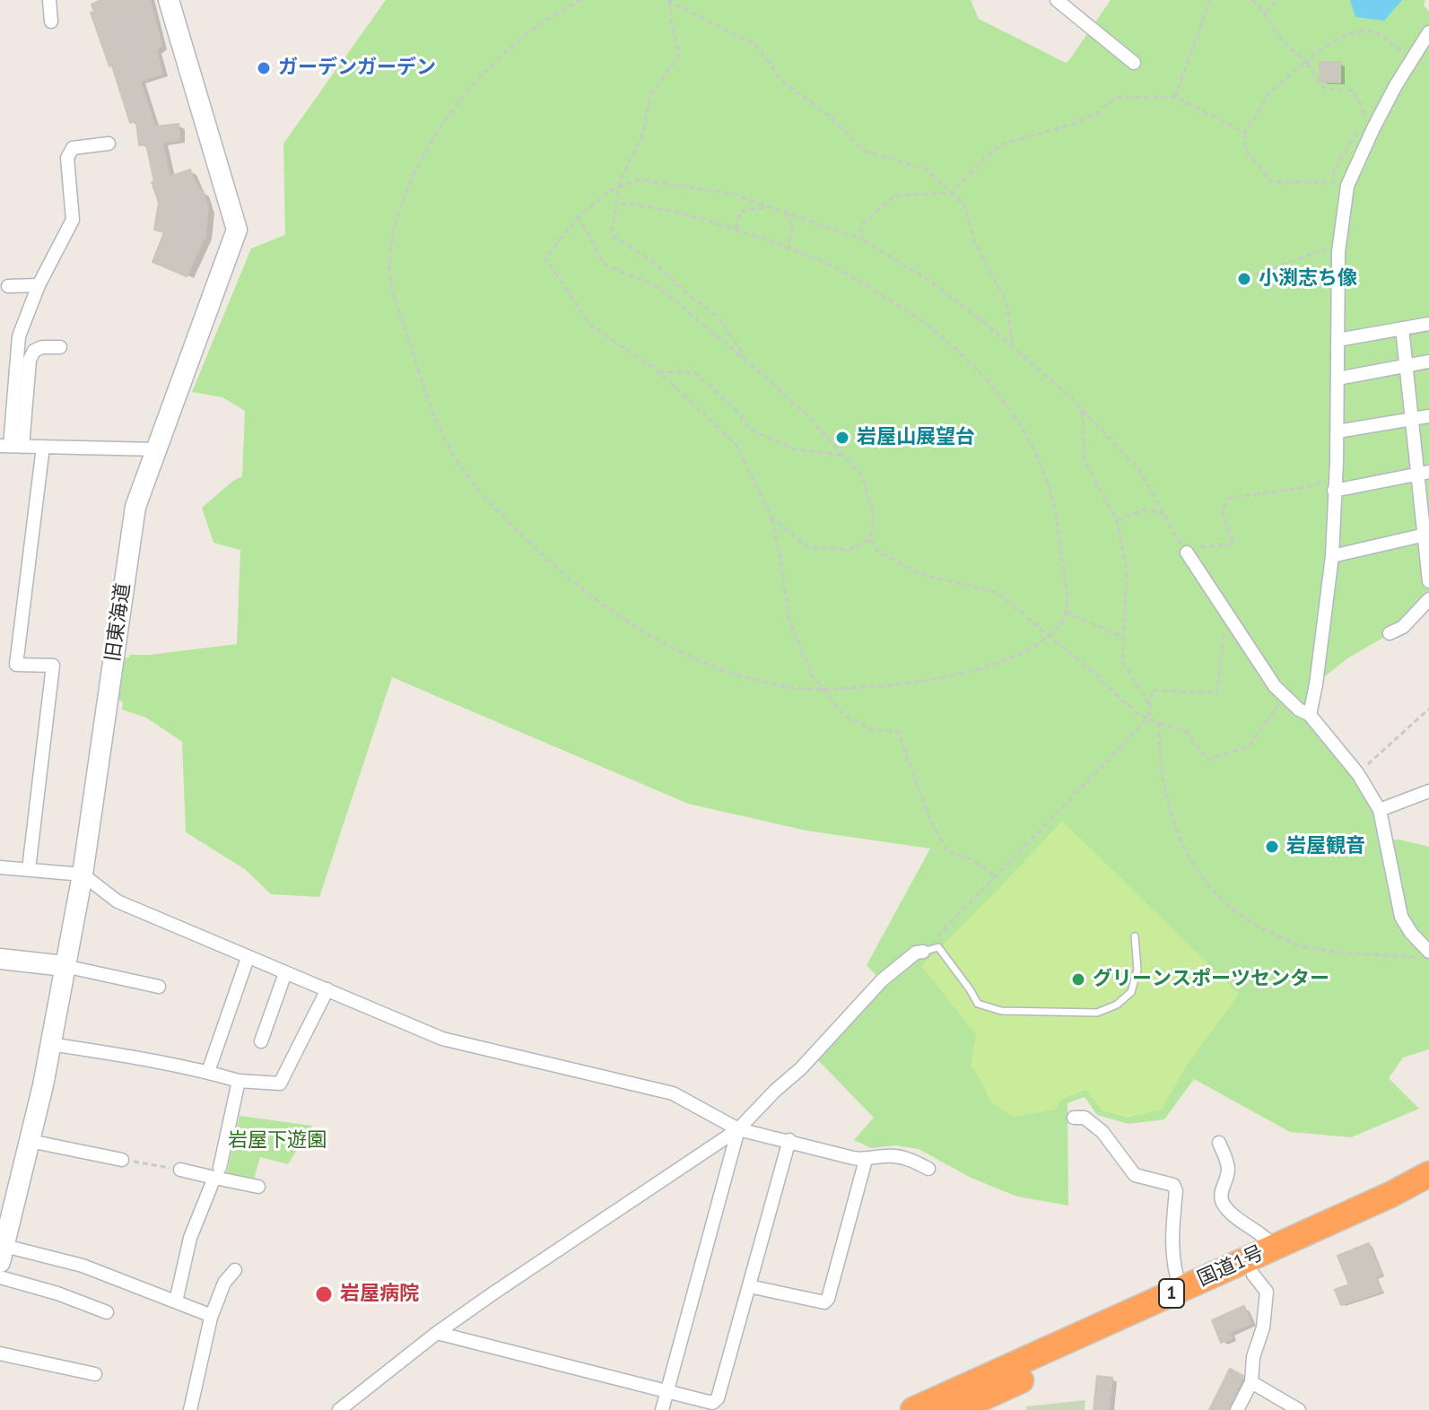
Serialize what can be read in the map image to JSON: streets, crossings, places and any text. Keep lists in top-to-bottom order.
{
  "streets": {
    "highway": ["国道1号", "1"],
    "street": ["旧東海道"]
  },
  "parks": ["岩屋下遊園"],
  "places": [
    "ガーデンガーデン",
    "小渕志ち像",
    "岩屋山展望台",
    "岩屋観音",
    "グリーンスポーツセンター",
    "岩屋病院"
  ]
}
